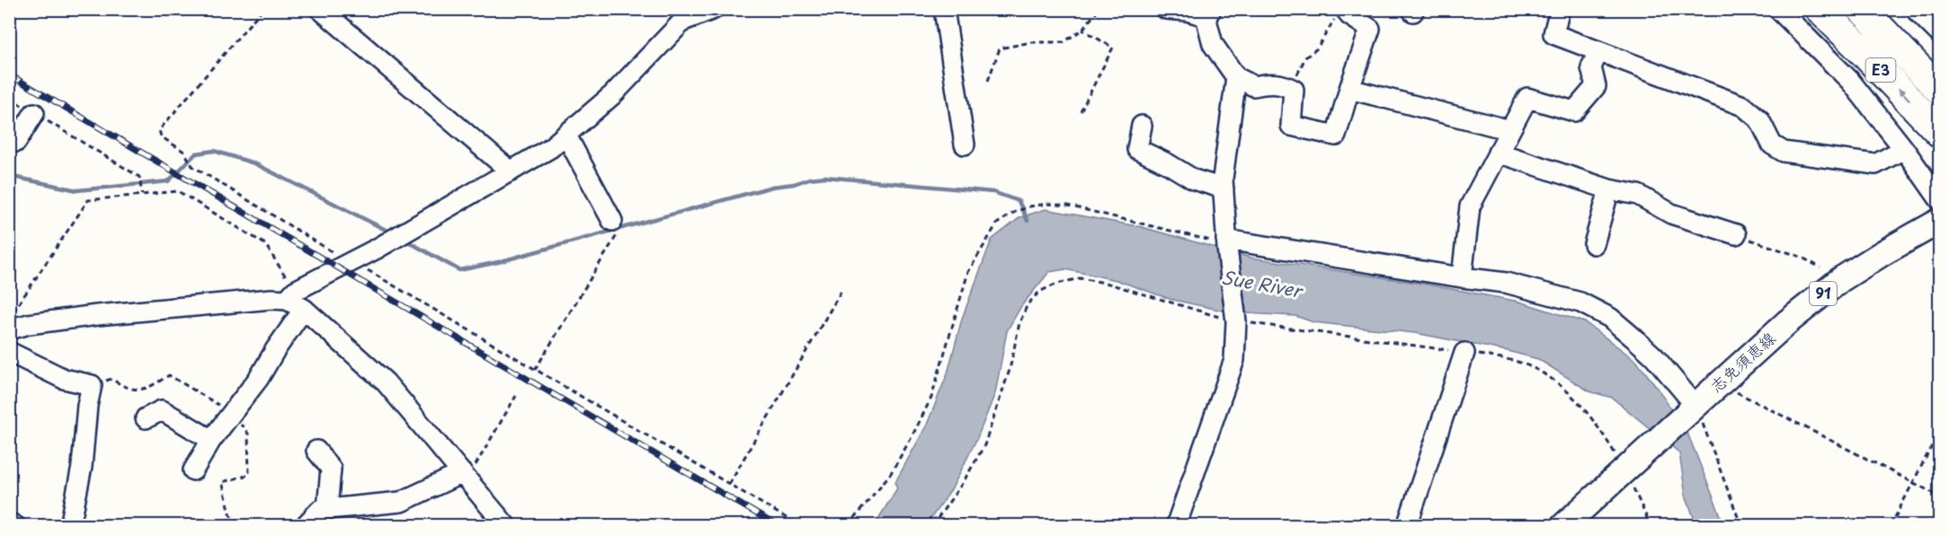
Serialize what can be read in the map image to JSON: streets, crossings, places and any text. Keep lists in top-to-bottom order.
{
  "streets": {
    "highway": ["E3"],
    "main road": ["91", "志免須恵線"]
  },
  "water": ["Sue River"]
}
